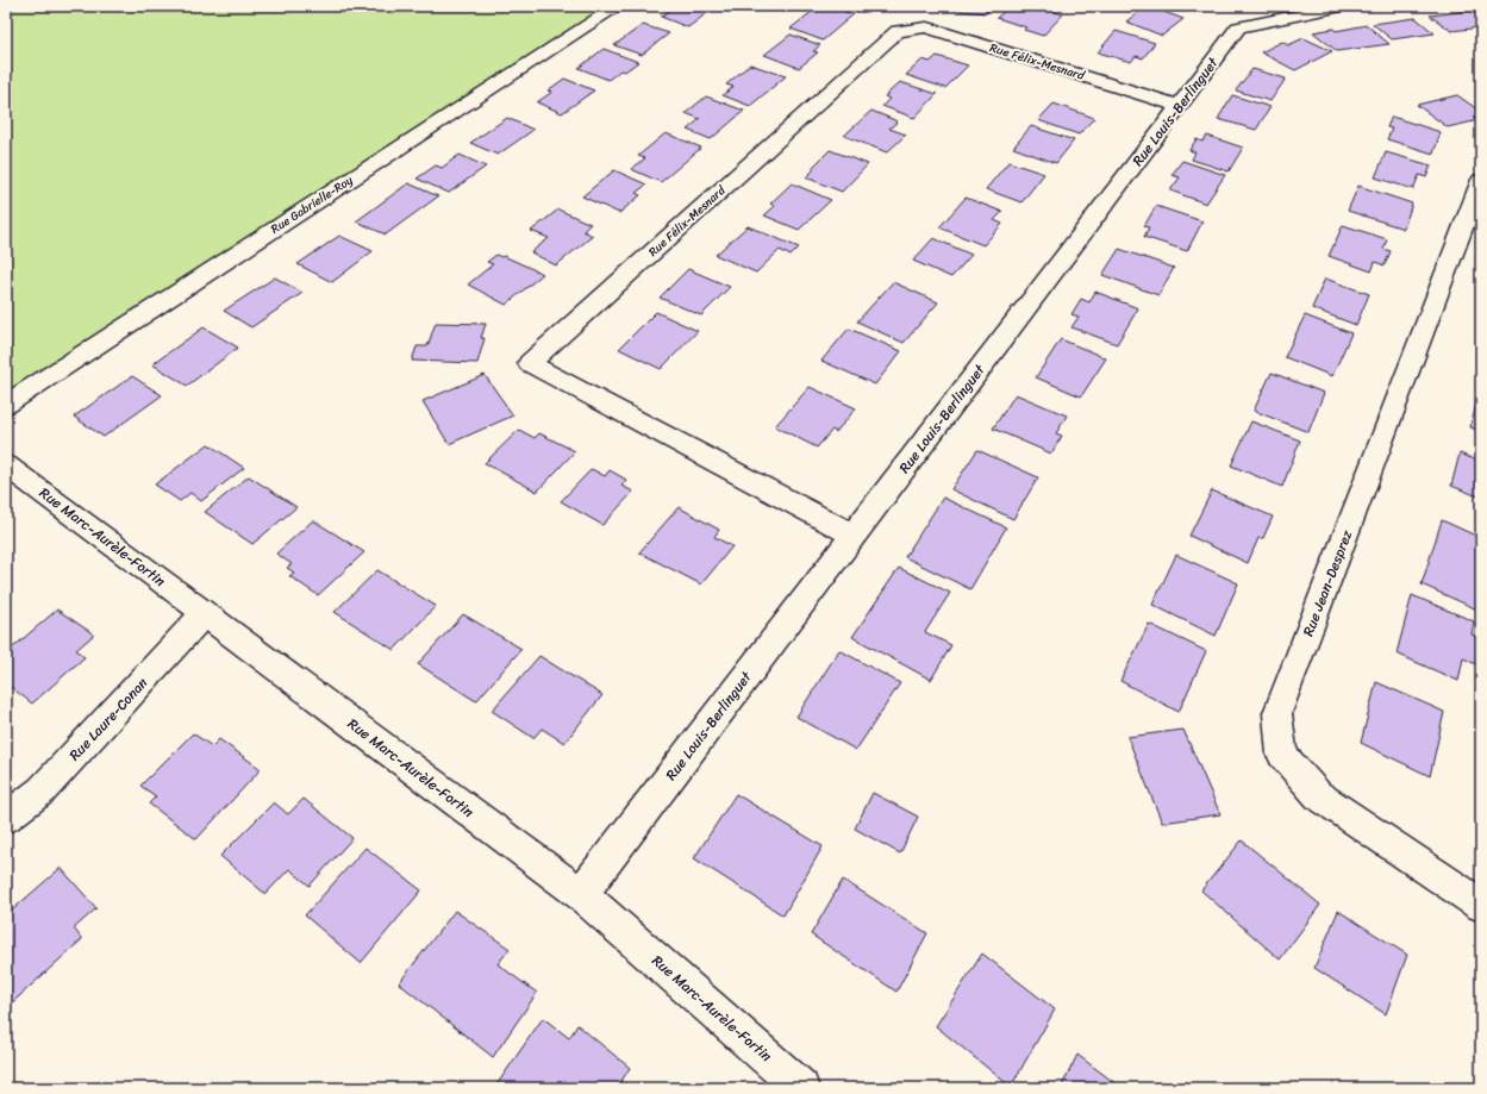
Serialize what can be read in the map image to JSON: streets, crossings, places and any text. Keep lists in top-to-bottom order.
{
  "streets": {
    "street": [
      "Rue Félix-Mesnard",
      "Rue Louis-Berlinguet",
      "Rue Gabrielle-Roy",
      "Rue Marc-Aurèle-Fortin",
      "Rue Jean-Desprez",
      "Rue Laure-Conan"
    ]
  },
  "crossings": [
    ["Rue Félix-Mesnard", "Rue Louis-Berlinguet"],
    ["Rue Louis-Berlinguet", "Rue Marc-Aurèle-Fortin"],
    ["Rue Marc-Aurèle-Fortin", "Rue Laure-Conan"]
  ]
}
